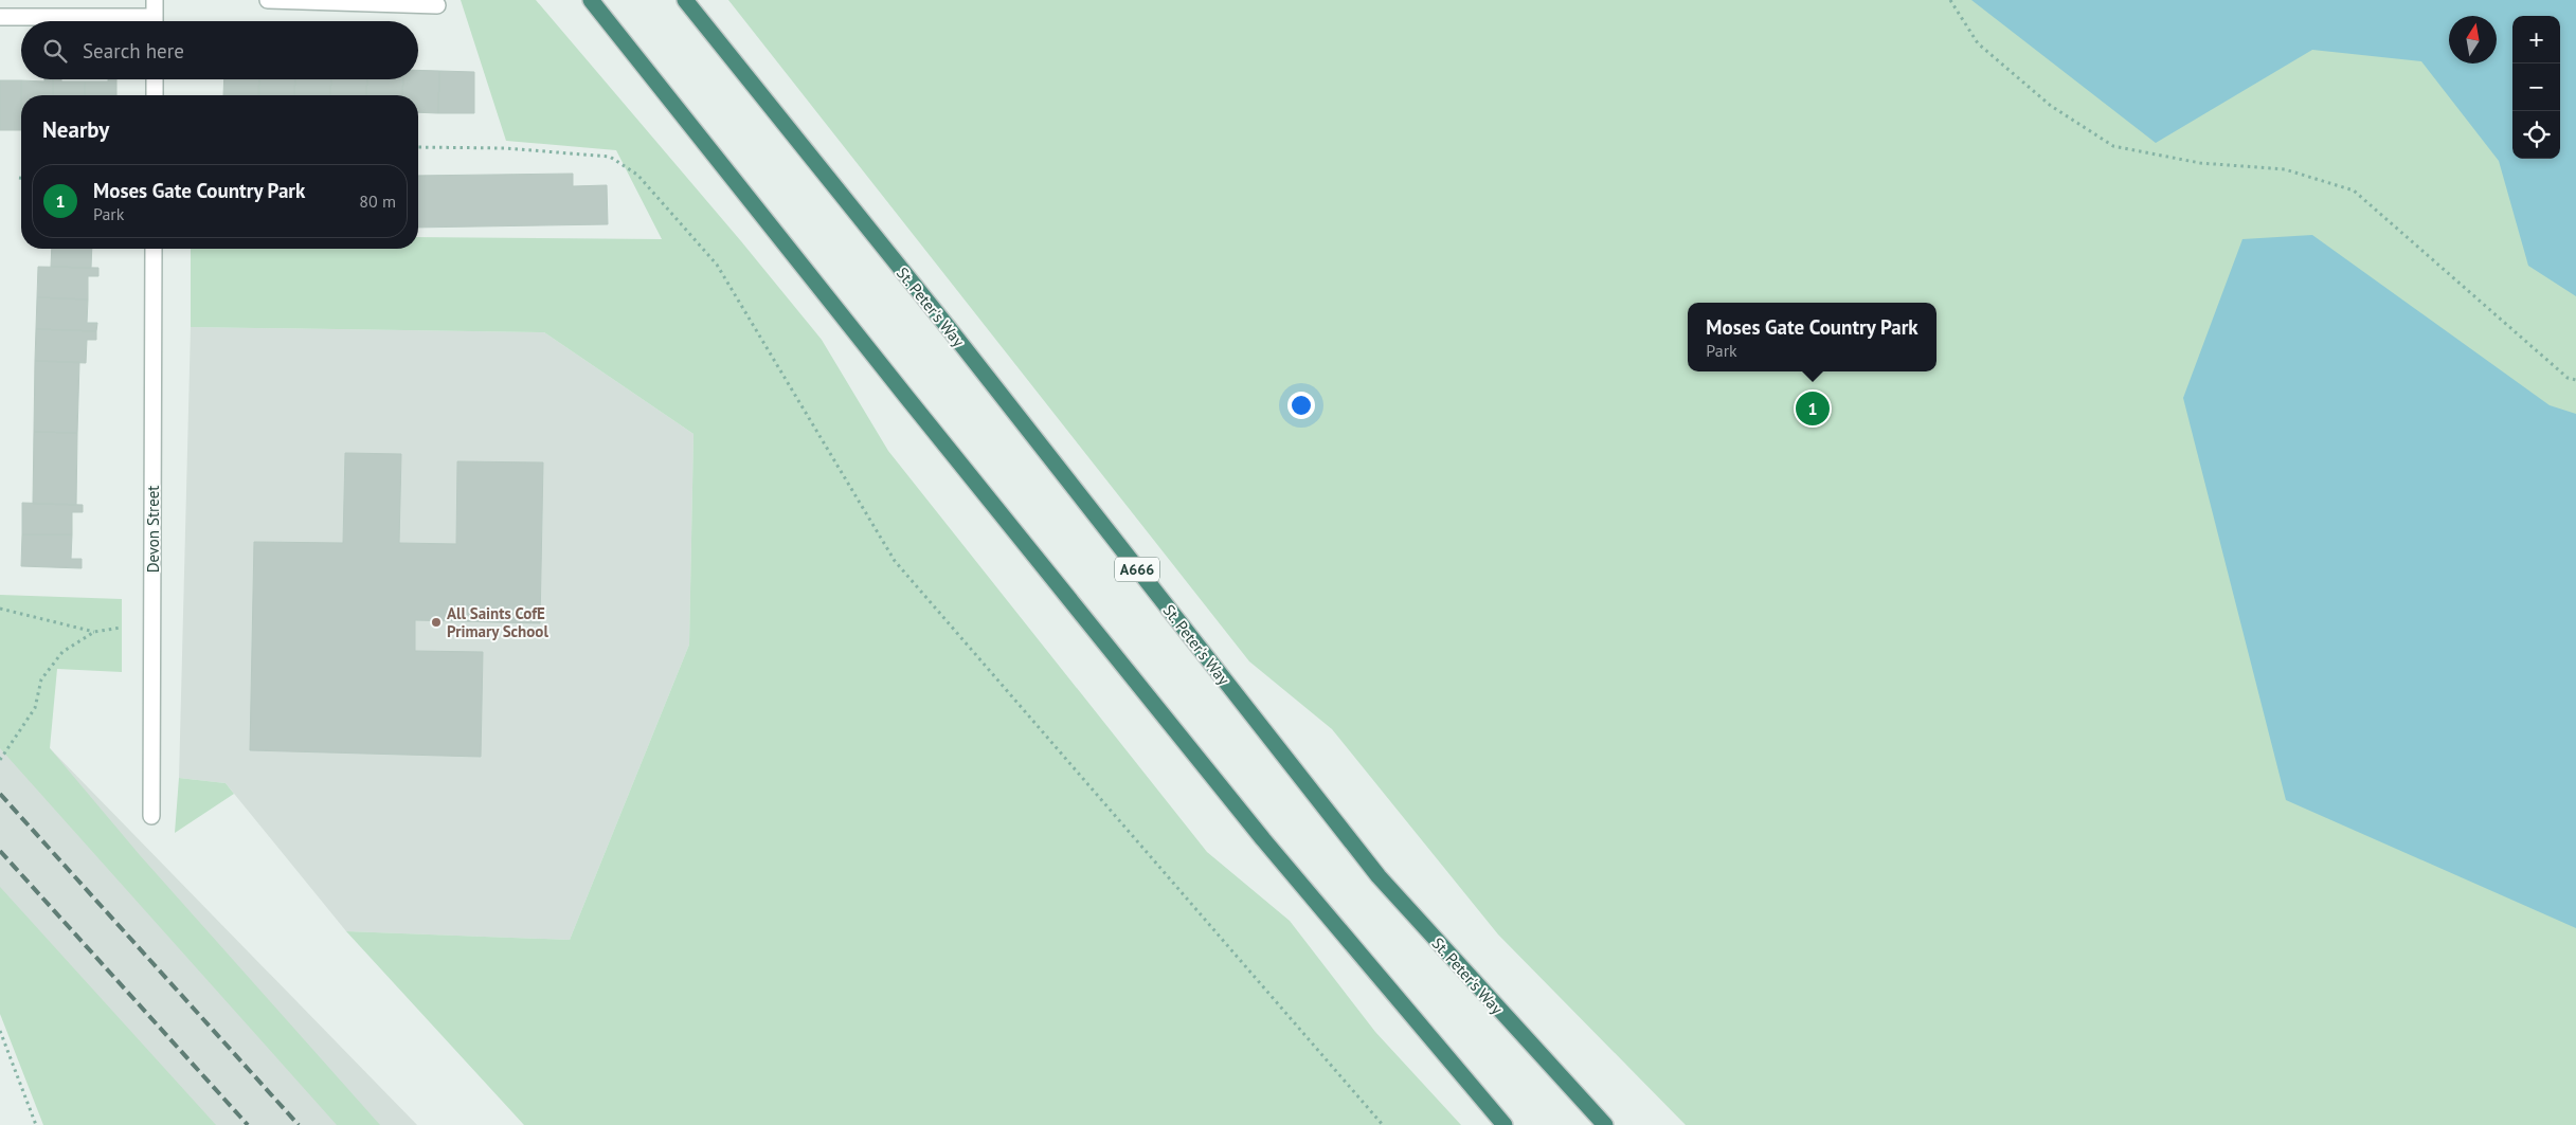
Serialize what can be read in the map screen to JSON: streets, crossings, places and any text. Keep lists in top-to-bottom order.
{
  "streets": {
    "highway": ["St. Peter's Way", "A666"],
    "street": ["Devon Street"]
  },
  "places": ["All Saints CofE Primary School"],
  "north": "top",
  "page": {
    "map_buttons": ["+", "−"],
    "search": "Search here",
    "heading": "Nearby",
    "list": [
      {
        "mark": "1",
        "name": "Moses Gate Country Park",
        "note": "Park",
        "value": "80 m"
      }
    ],
    "popup": ["Moses Gate Country Park", "Park"],
    "pins": "1"
  }
}
